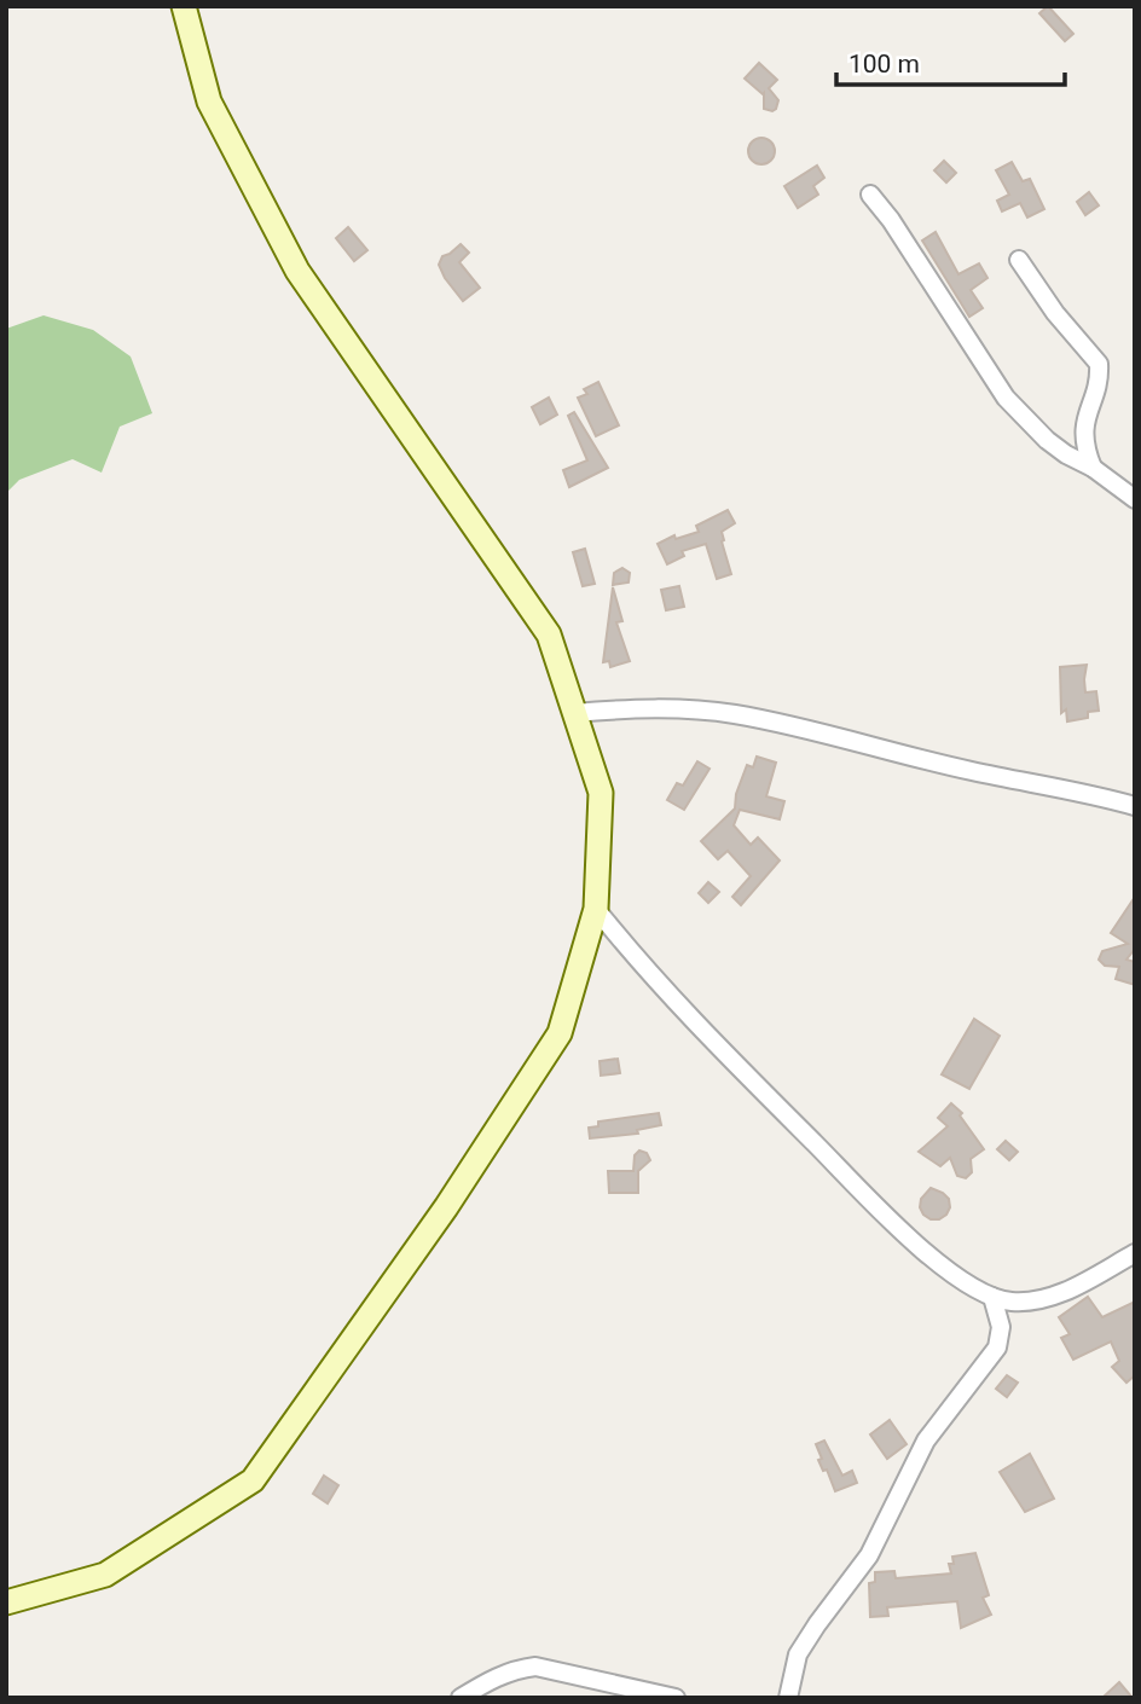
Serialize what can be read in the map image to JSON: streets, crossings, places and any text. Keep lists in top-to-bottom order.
{
  "scale_bar": "100 m"
}
